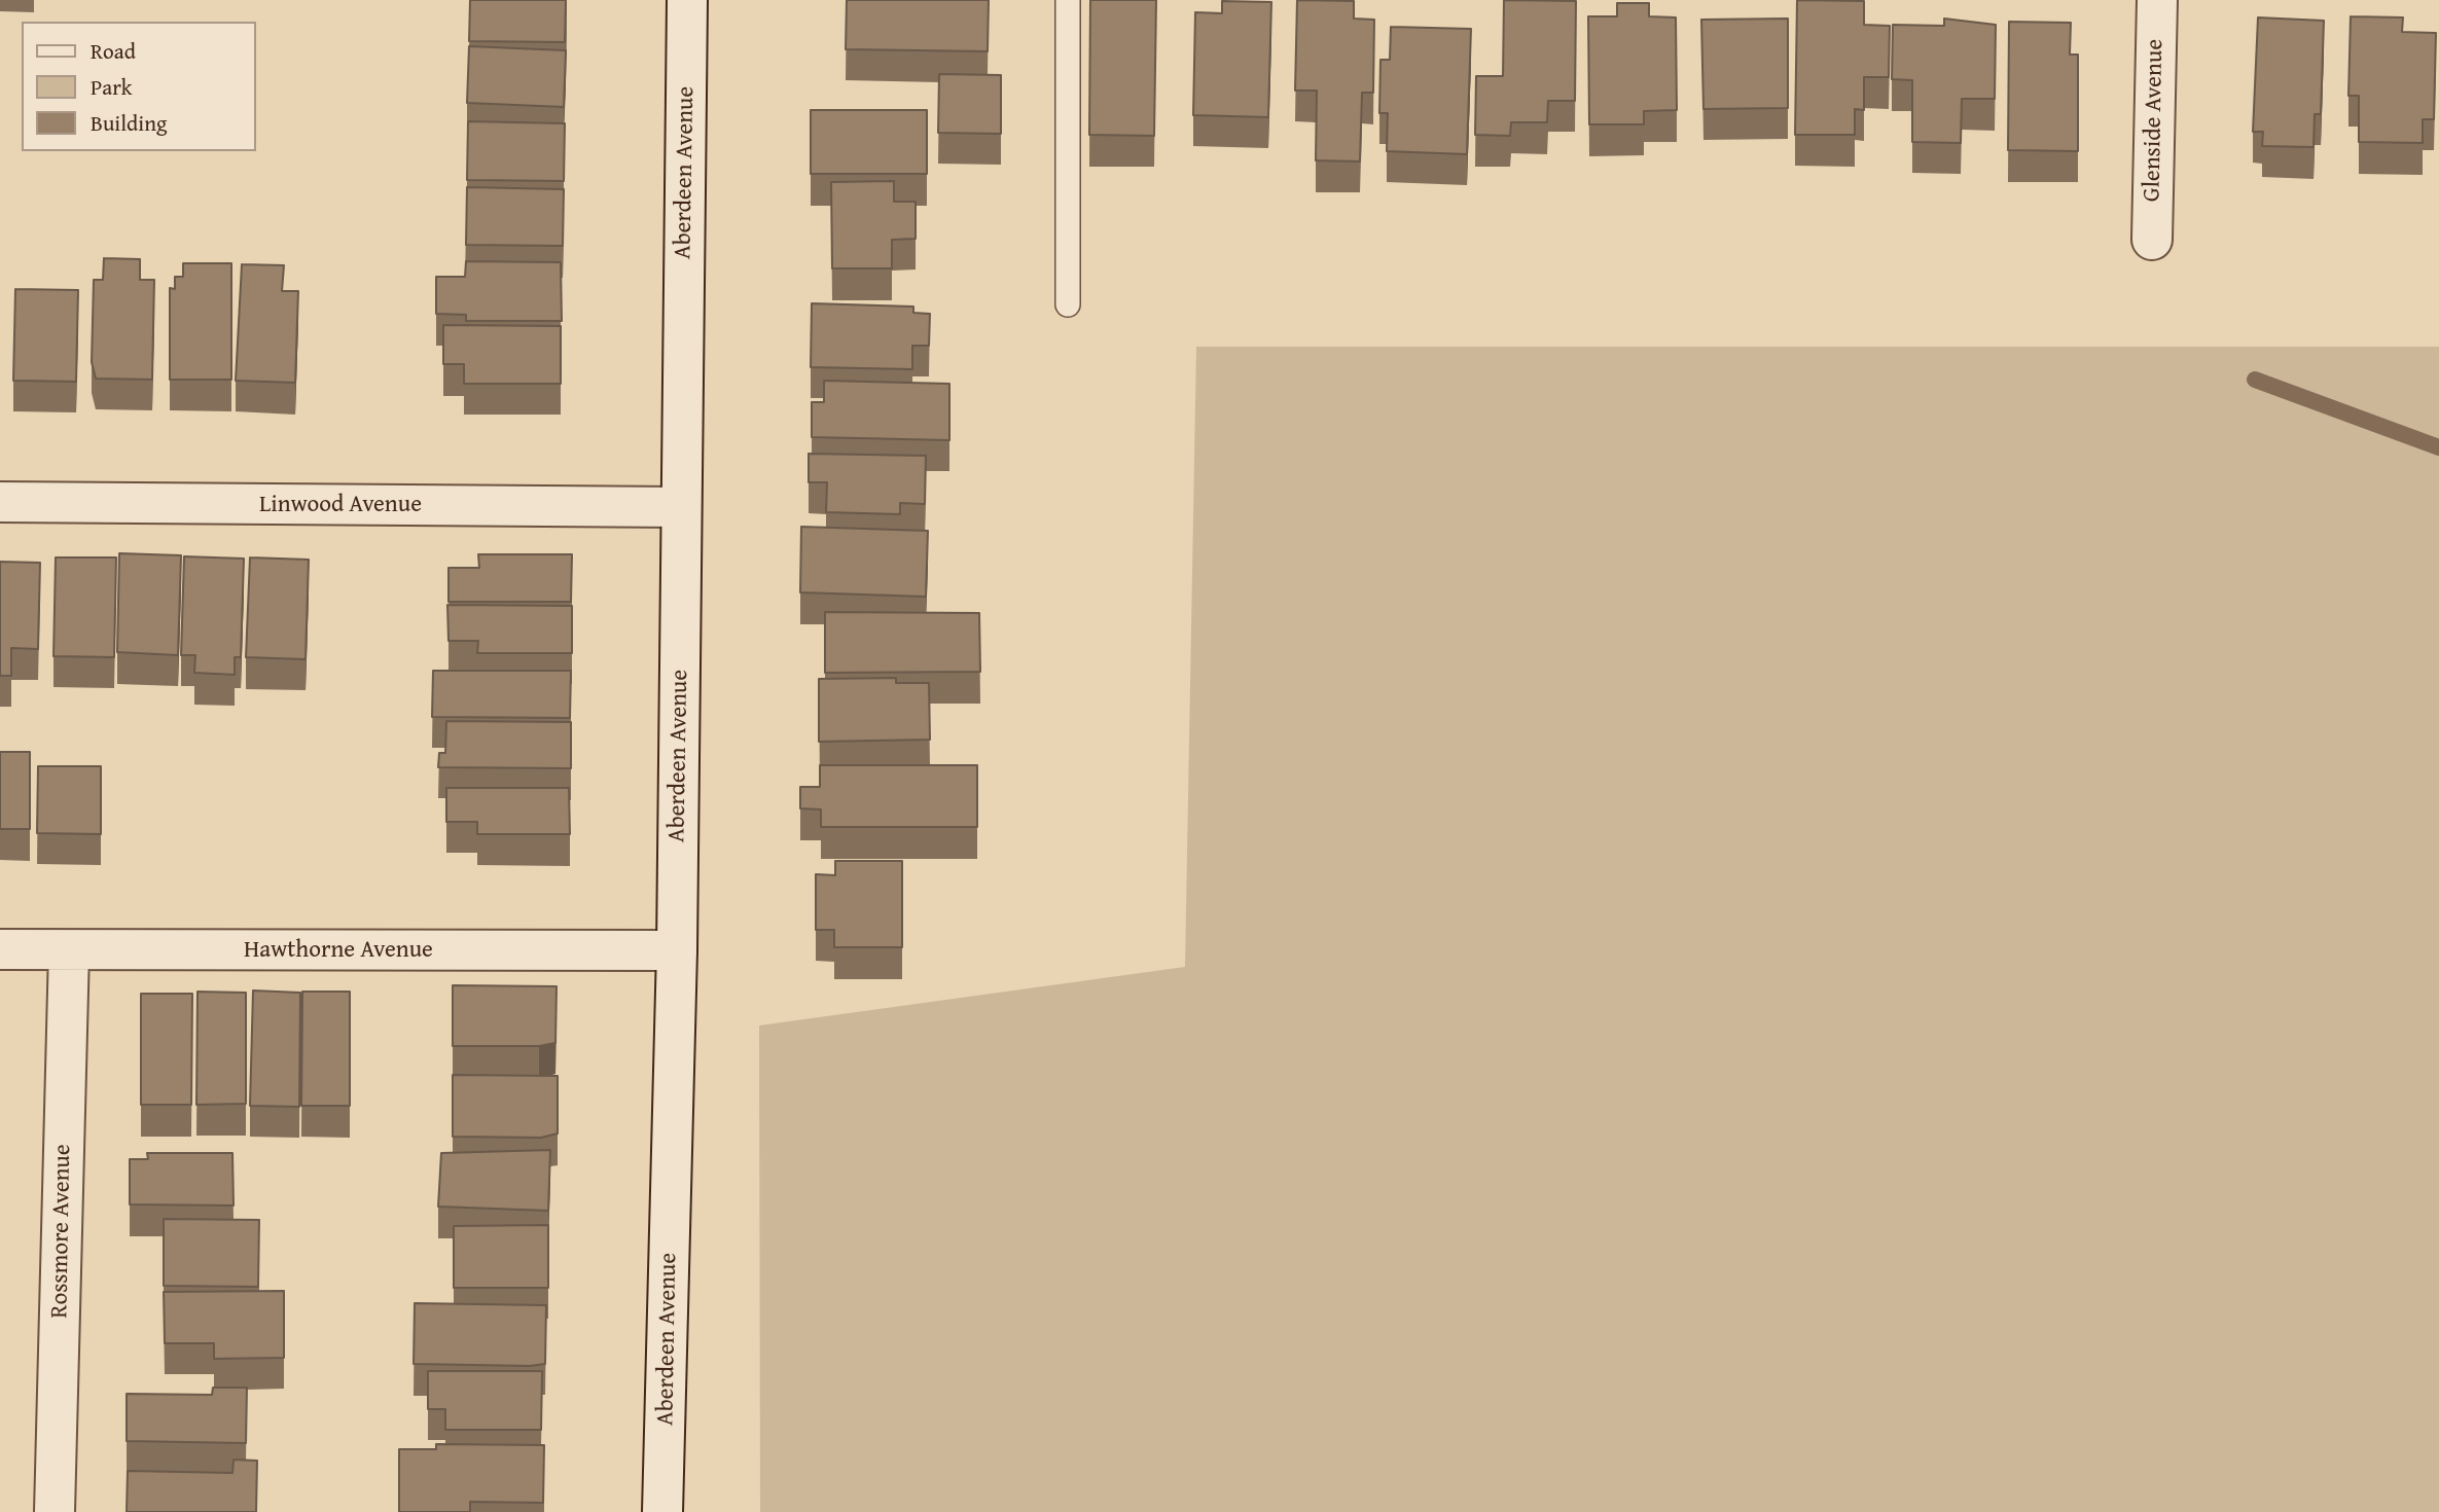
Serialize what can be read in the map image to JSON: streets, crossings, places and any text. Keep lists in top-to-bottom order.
{
  "streets": {
    "street": [
      "Glenside Avenue",
      "Aberdeen Avenue",
      "Linwood Avenue",
      "Hawthorne Avenue",
      "Rossmore Avenue"
    ]
  },
  "crossings": [
    ["Aberdeen Avenue", "Linwood Avenue"],
    ["Aberdeen Avenue", "Hawthorne Avenue"],
    ["Hawthorne Avenue", "Rossmore Avenue"]
  ],
  "legend": ["Road", "Park", "Building"]
}
